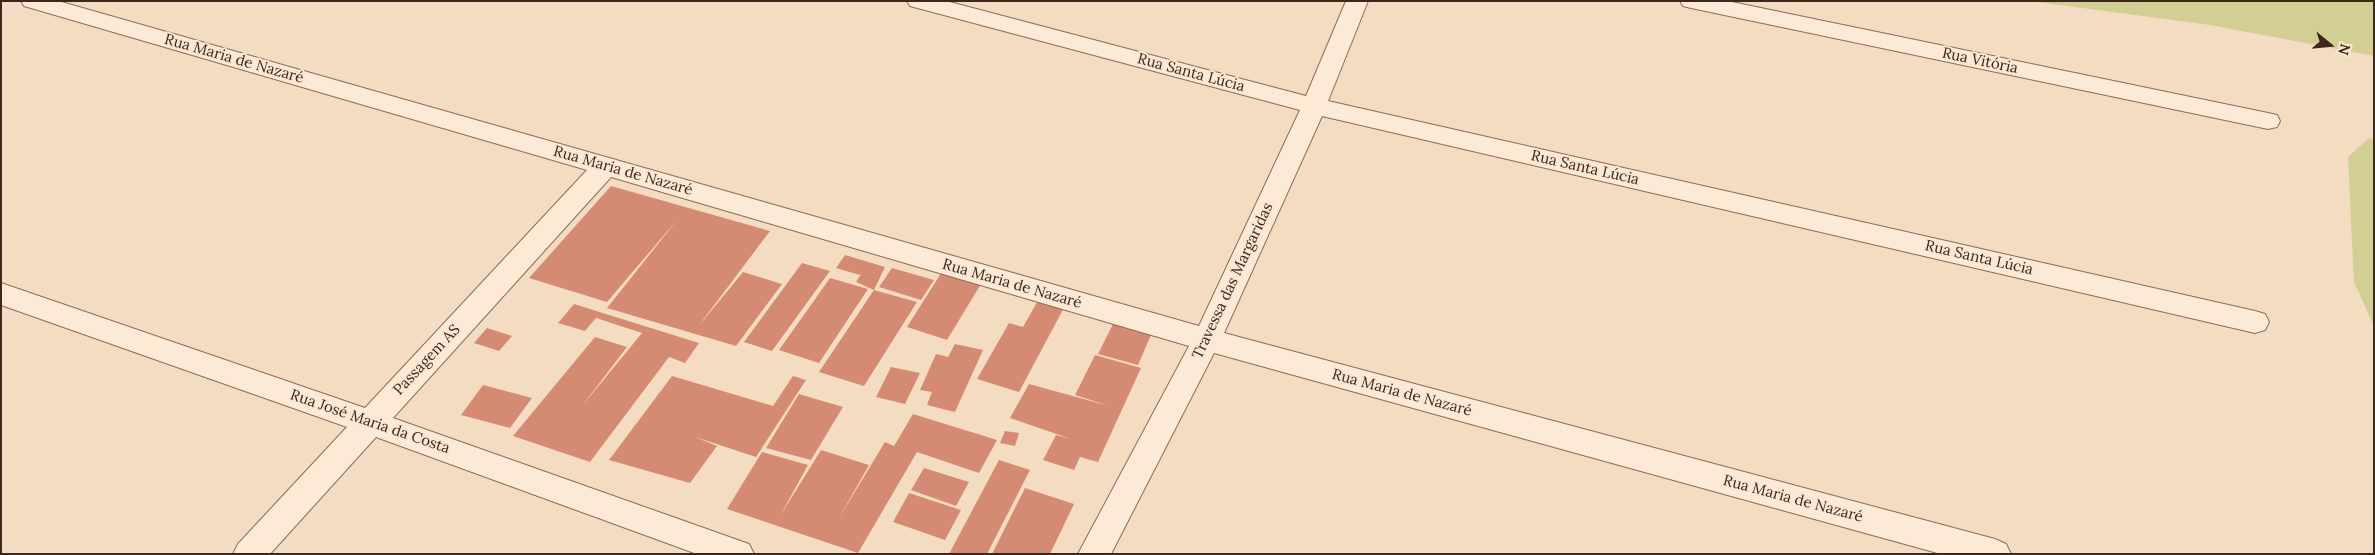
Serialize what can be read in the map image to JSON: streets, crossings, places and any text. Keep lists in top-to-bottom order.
{
  "streets": {
    "street": [
      "Rua Maria de Nazaré",
      "Rua Vitória",
      "Rua Santa Lúcia",
      "Travessa das Margaridas",
      "Passagem AS",
      "Rua José Maria da Costa"
    ]
  },
  "crossings": [
    ["Rua Maria de Nazaré", "Travessa das Margaridas"],
    ["Rua Maria de Nazaré", "Passagem AS"],
    ["Rua Santa Lúcia", "Travessa das Margaridas"],
    ["Passagem AS", "Rua José Maria da Costa"]
  ],
  "north": "right"
}
